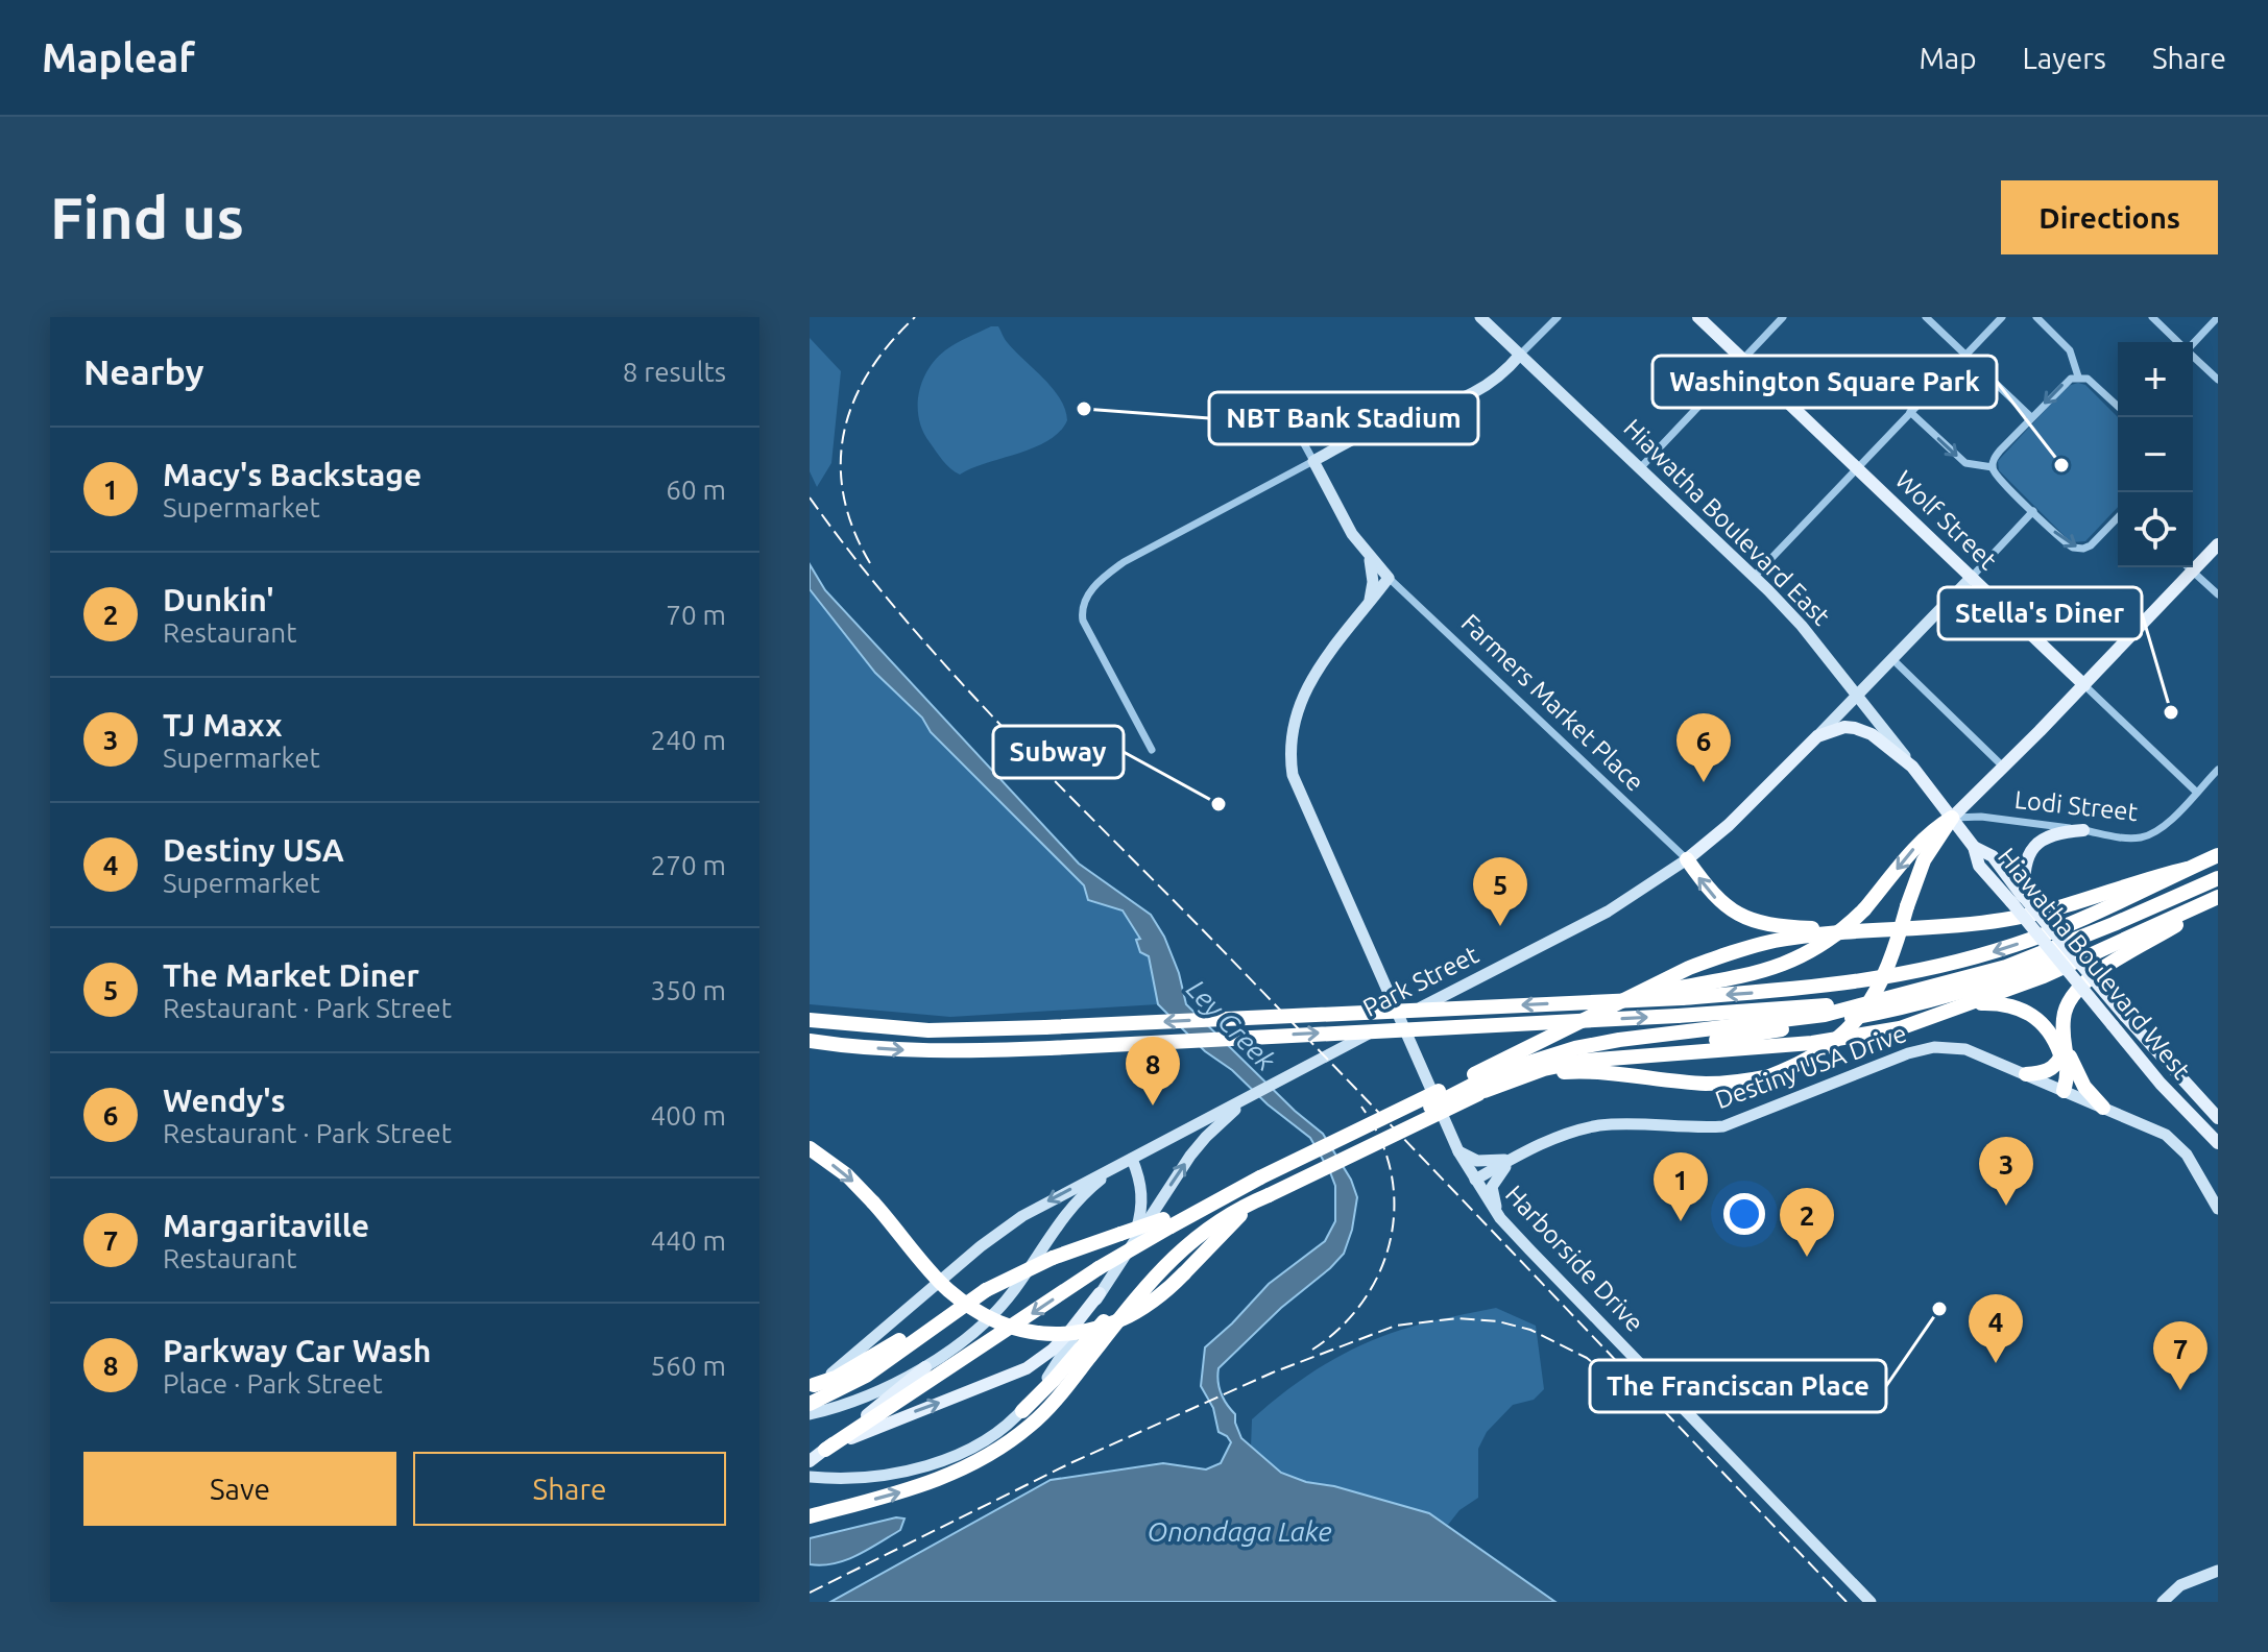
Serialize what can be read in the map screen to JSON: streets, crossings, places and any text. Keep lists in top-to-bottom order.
{
  "streets": {
    "main road": [
      "Wolf Street",
      "Hiawatha Boulevard East",
      "Hiawatha Boulevard West",
      "Park Street"
    ],
    "street": [
      "Farmers Market Place",
      "Lodi Street",
      "Destiny USA Drive",
      "Harborside Drive"
    ]
  },
  "crossings": [
    ["Wolf Street", "Lodi Street"],
    ["Wolf Street", "Park Street"],
    ["Hiawatha Boulevard East", "Lodi Street"],
    ["Hiawatha Boulevard East", "Hiawatha Boulevard West"],
    ["Hiawatha Boulevard East", "Park Street"],
    ["Farmers Market Place", "Park Street"],
    ["Farmers Market Place", "Harborside Drive"],
    ["Lodi Street", "Hiawatha Boulevard West"],
    ["Park Street", "Harborside Drive"],
    ["Destiny USA Drive", "Harborside Drive"]
  ],
  "water": ["Ley Creek", "Onondaga Lake"],
  "places": [
    "NBT Bank Stadium",
    "Washington Square Park",
    "Stella's Diner",
    "Subway",
    "The Franciscan Place"
  ],
  "page": {
    "header": "Mapleaf",
    "nav": ["Map", "Layers", "Share"],
    "buttons": [
      "Directions",
      ["Save", "Share"]
    ],
    "title": "Find us",
    "heading": ["Nearby", "8 results"],
    "map_buttons": ["+", "−"],
    "list": [
      {
        "mark": "1",
        "name": "Macy's Backstage",
        "note": "Supermarket",
        "value": "60 m"
      },
      {
        "mark": "2",
        "name": "Dunkin'",
        "note": "Restaurant",
        "value": "70 m"
      },
      {
        "mark": "3",
        "name": "TJ Maxx",
        "note": "Supermarket",
        "value": "240 m"
      },
      {
        "mark": "4",
        "name": "Destiny USA",
        "note": "Supermarket",
        "value": "270 m"
      },
      {
        "mark": "5",
        "name": "The Market Diner",
        "note": "Restaurant · Park Street",
        "value": "350 m"
      },
      {
        "mark": "6",
        "name": "Wendy's",
        "note": "Restaurant · Park Street",
        "value": "400 m"
      },
      {
        "mark": "7",
        "name": "Margaritaville",
        "note": "Restaurant",
        "value": "440 m"
      },
      {
        "mark": "8",
        "name": "Parkway Car Wash",
        "note": "Place · Park Street",
        "value": "560 m"
      }
    ],
    "pins": [
      "6",
      "5",
      "8",
      "3",
      "1",
      "2",
      "4",
      "7"
    ]
  }
}
